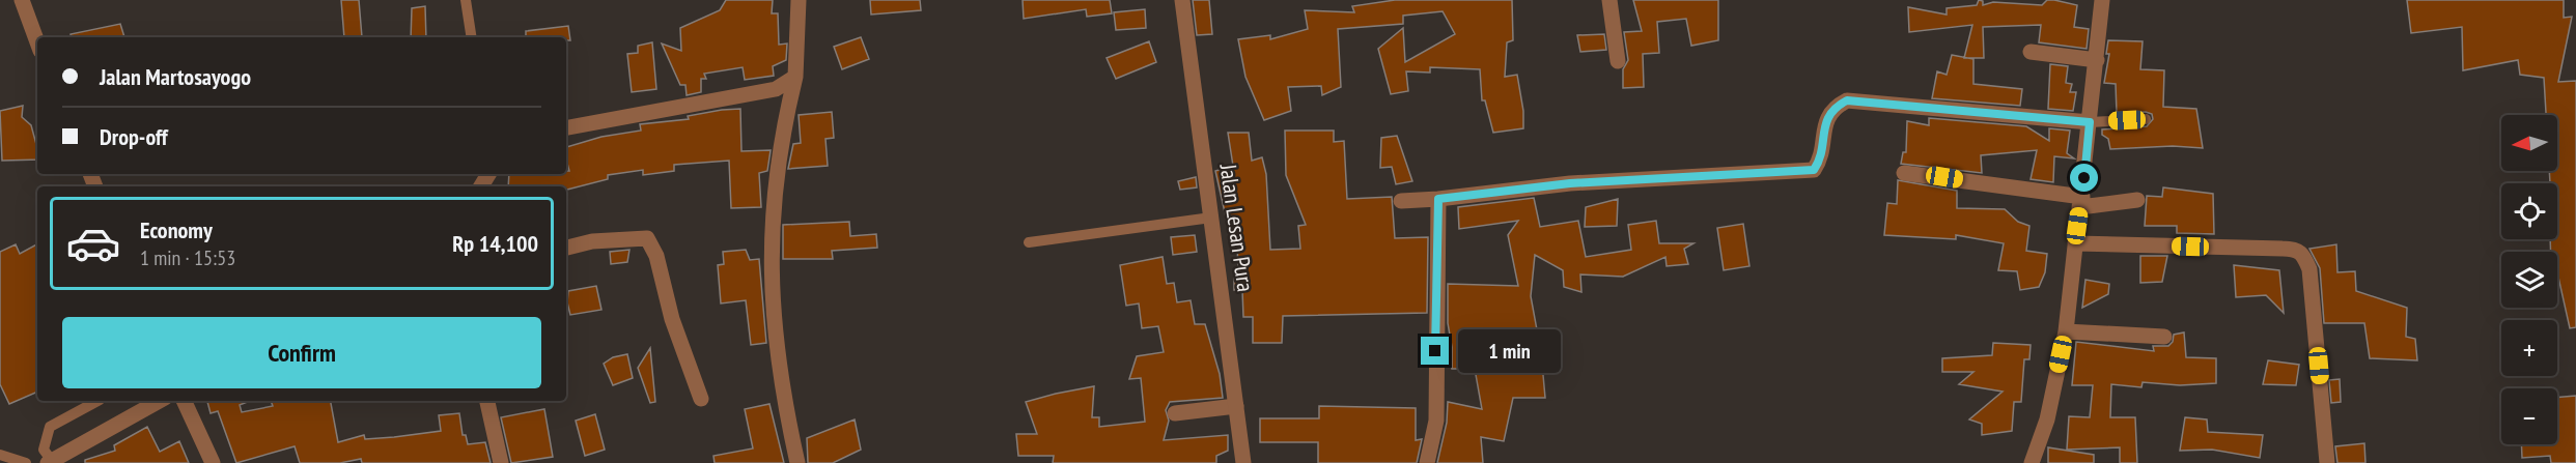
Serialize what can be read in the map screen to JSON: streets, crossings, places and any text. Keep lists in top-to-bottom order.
{
  "streets": {
    "street": ["Jalan Lesan Pura"]
  },
  "north": "left",
  "page": {
    "banner": ["Jalan Martosayogo", "Drop-off"],
    "map_buttons": ["+", "−"],
    "list": [
      {
        "name": "Economy",
        "note": "1 min · 15:53",
        "value": "Rp 14,100"
      }
    ],
    "buttons": "Confirm",
    "bubble": "1 min"
  }
}
